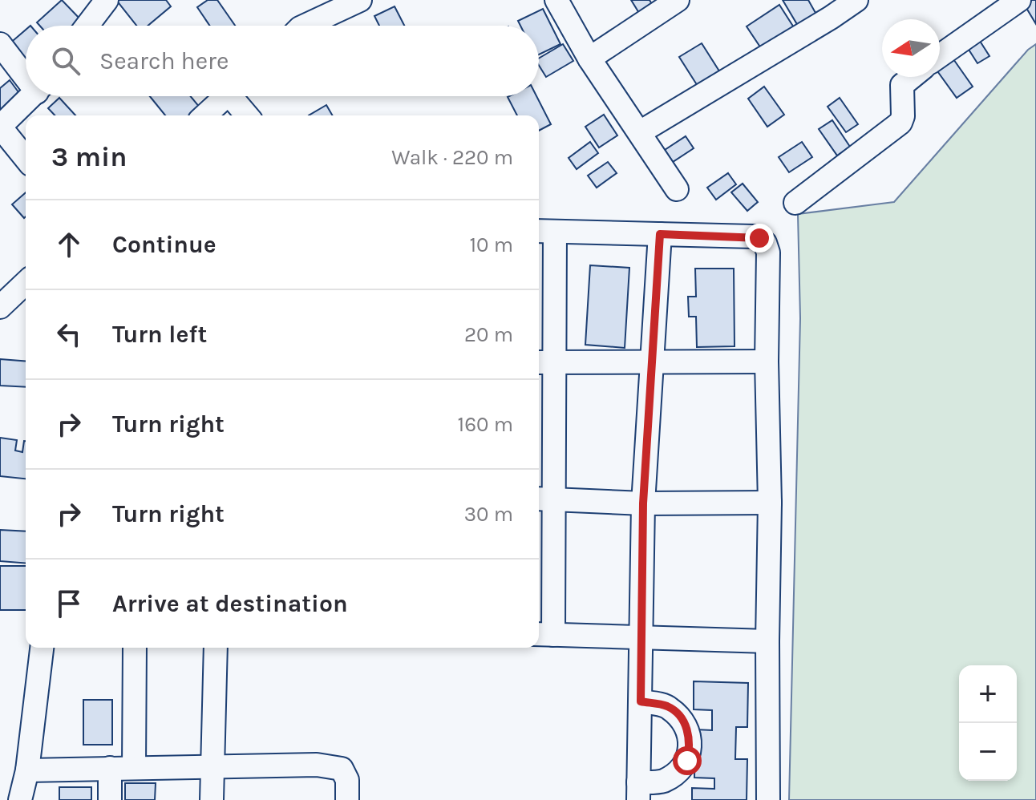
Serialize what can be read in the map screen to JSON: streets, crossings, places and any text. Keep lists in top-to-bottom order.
{
  "north": "left",
  "page": {
    "search": "Search here",
    "heading": ["3 min", "Walk · 220 m"],
    "list": [
      ["Continue", "10 m"],
      ["Turn left", "20 m"],
      ["Turn right", "160 m"],
      ["Turn right", "30 m"],
      "Arrive at destination"
    ],
    "map_buttons": ["+", "−"]
  }
}
